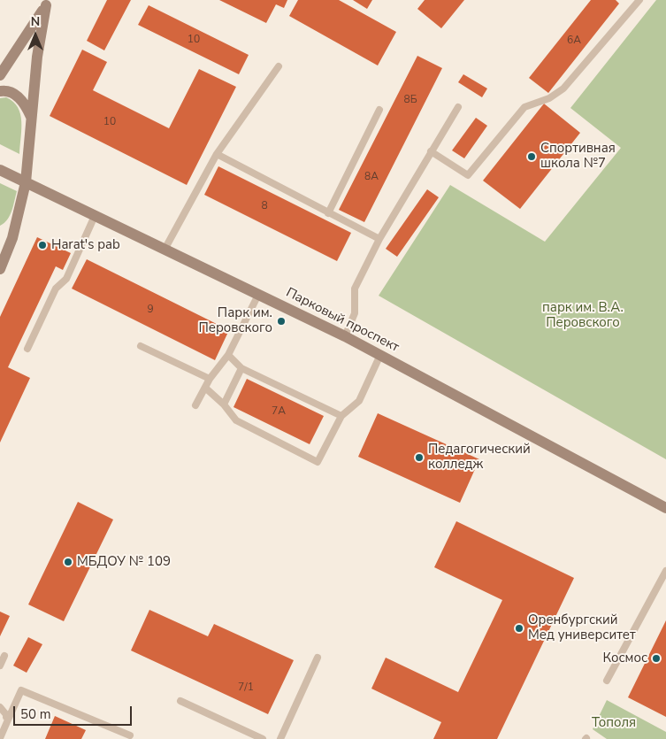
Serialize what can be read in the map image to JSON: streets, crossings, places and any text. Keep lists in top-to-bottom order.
{
  "streets": {
    "main road": ["Парковый проспект"]
  },
  "parks": ["парк им. В.А. Перовского", "Тополя"],
  "places": [
    "Спортивная школа №7",
    "Harat's pab",
    "Парк им. Перовского",
    "Педагогический колледж",
    "МБДОУ № 109",
    "Оренбургский Мед университет",
    "Космос"
  ],
  "house_numbers": [
    "10",
    "6А",
    "8Б",
    "10",
    "8А",
    "8",
    "9",
    "7А",
    "7/1"
  ],
  "scale_bar": "50 m",
  "north": "top"
}
